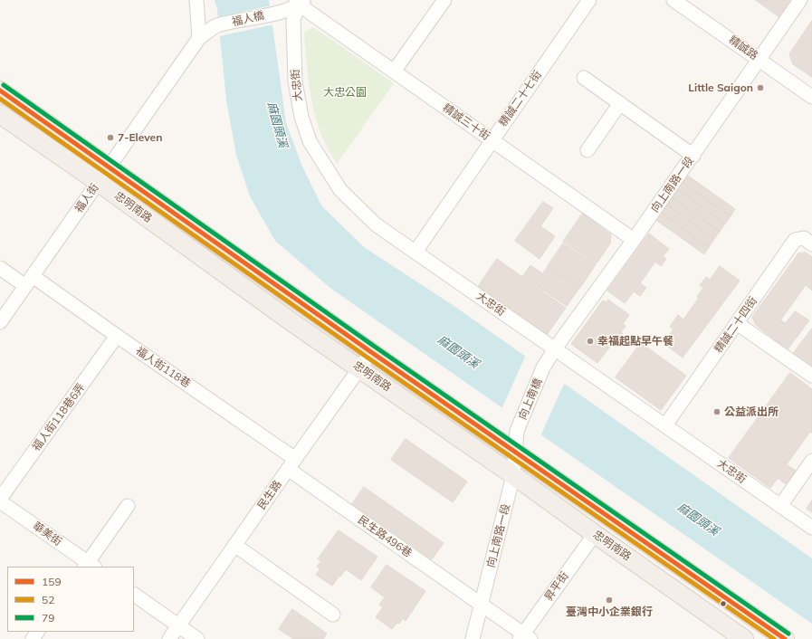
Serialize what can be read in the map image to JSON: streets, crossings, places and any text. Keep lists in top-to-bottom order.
{
  "streets": {
    "main road": ["忠明南路"],
    "street": [
      "福人橋",
      "精誠路",
      "大忠街",
      "精誠二十七街",
      "精誠三十街",
      "向上南路一段",
      "福人街",
      "精誠二十四街",
      "福人街118巷",
      "向上南橋",
      "福人街118巷6弄",
      "民生路",
      "華美街",
      "民生路496巷",
      "昇平街"
    ]
  },
  "crossings": [
    ["福人橋", "大忠街"],
    ["福人橋", "精誠三十街"],
    ["福人橋", "福人街"],
    ["精誠路", "向上南路一段"],
    ["大忠街", "精誠二十七街"],
    ["大忠街", "精誠三十街"],
    ["大忠街", "向上南路一段"],
    ["大忠街", "精誠二十四街"],
    ["精誠二十七街", "精誠三十街"],
    ["精誠三十街", "向上南路一段"],
    ["向上南路一段", "忠明南路"],
    ["向上南路一段", "向上南橋"],
    ["向上南路一段", "民生路496巷"],
    ["福人街", "忠明南路"],
    ["福人街", "福人街118巷"],
    ["忠明南路", "民生路"],
    ["忠明南路", "昇平街"],
    ["福人街118巷", "福人街118巷6弄"],
    ["福人街118巷", "民生路"],
    ["福人街118巷", "民生路496巷"],
    ["福人街118巷6弄", "華美街"],
    ["民生路", "民生路496巷"],
    ["民生路496巷", "昇平街"]
  ],
  "water": ["麻園頭溪"],
  "parks": ["大忠公園"],
  "places": [
    "Little Saigon",
    "7-Eleven",
    "幸福起點早午餐",
    "公益派出所",
    "臺灣中小企業銀行"
  ],
  "lines": ["transit line 79", "transit line 159", "transit line 52"],
  "legend": ["159", "52", "79"]
}
